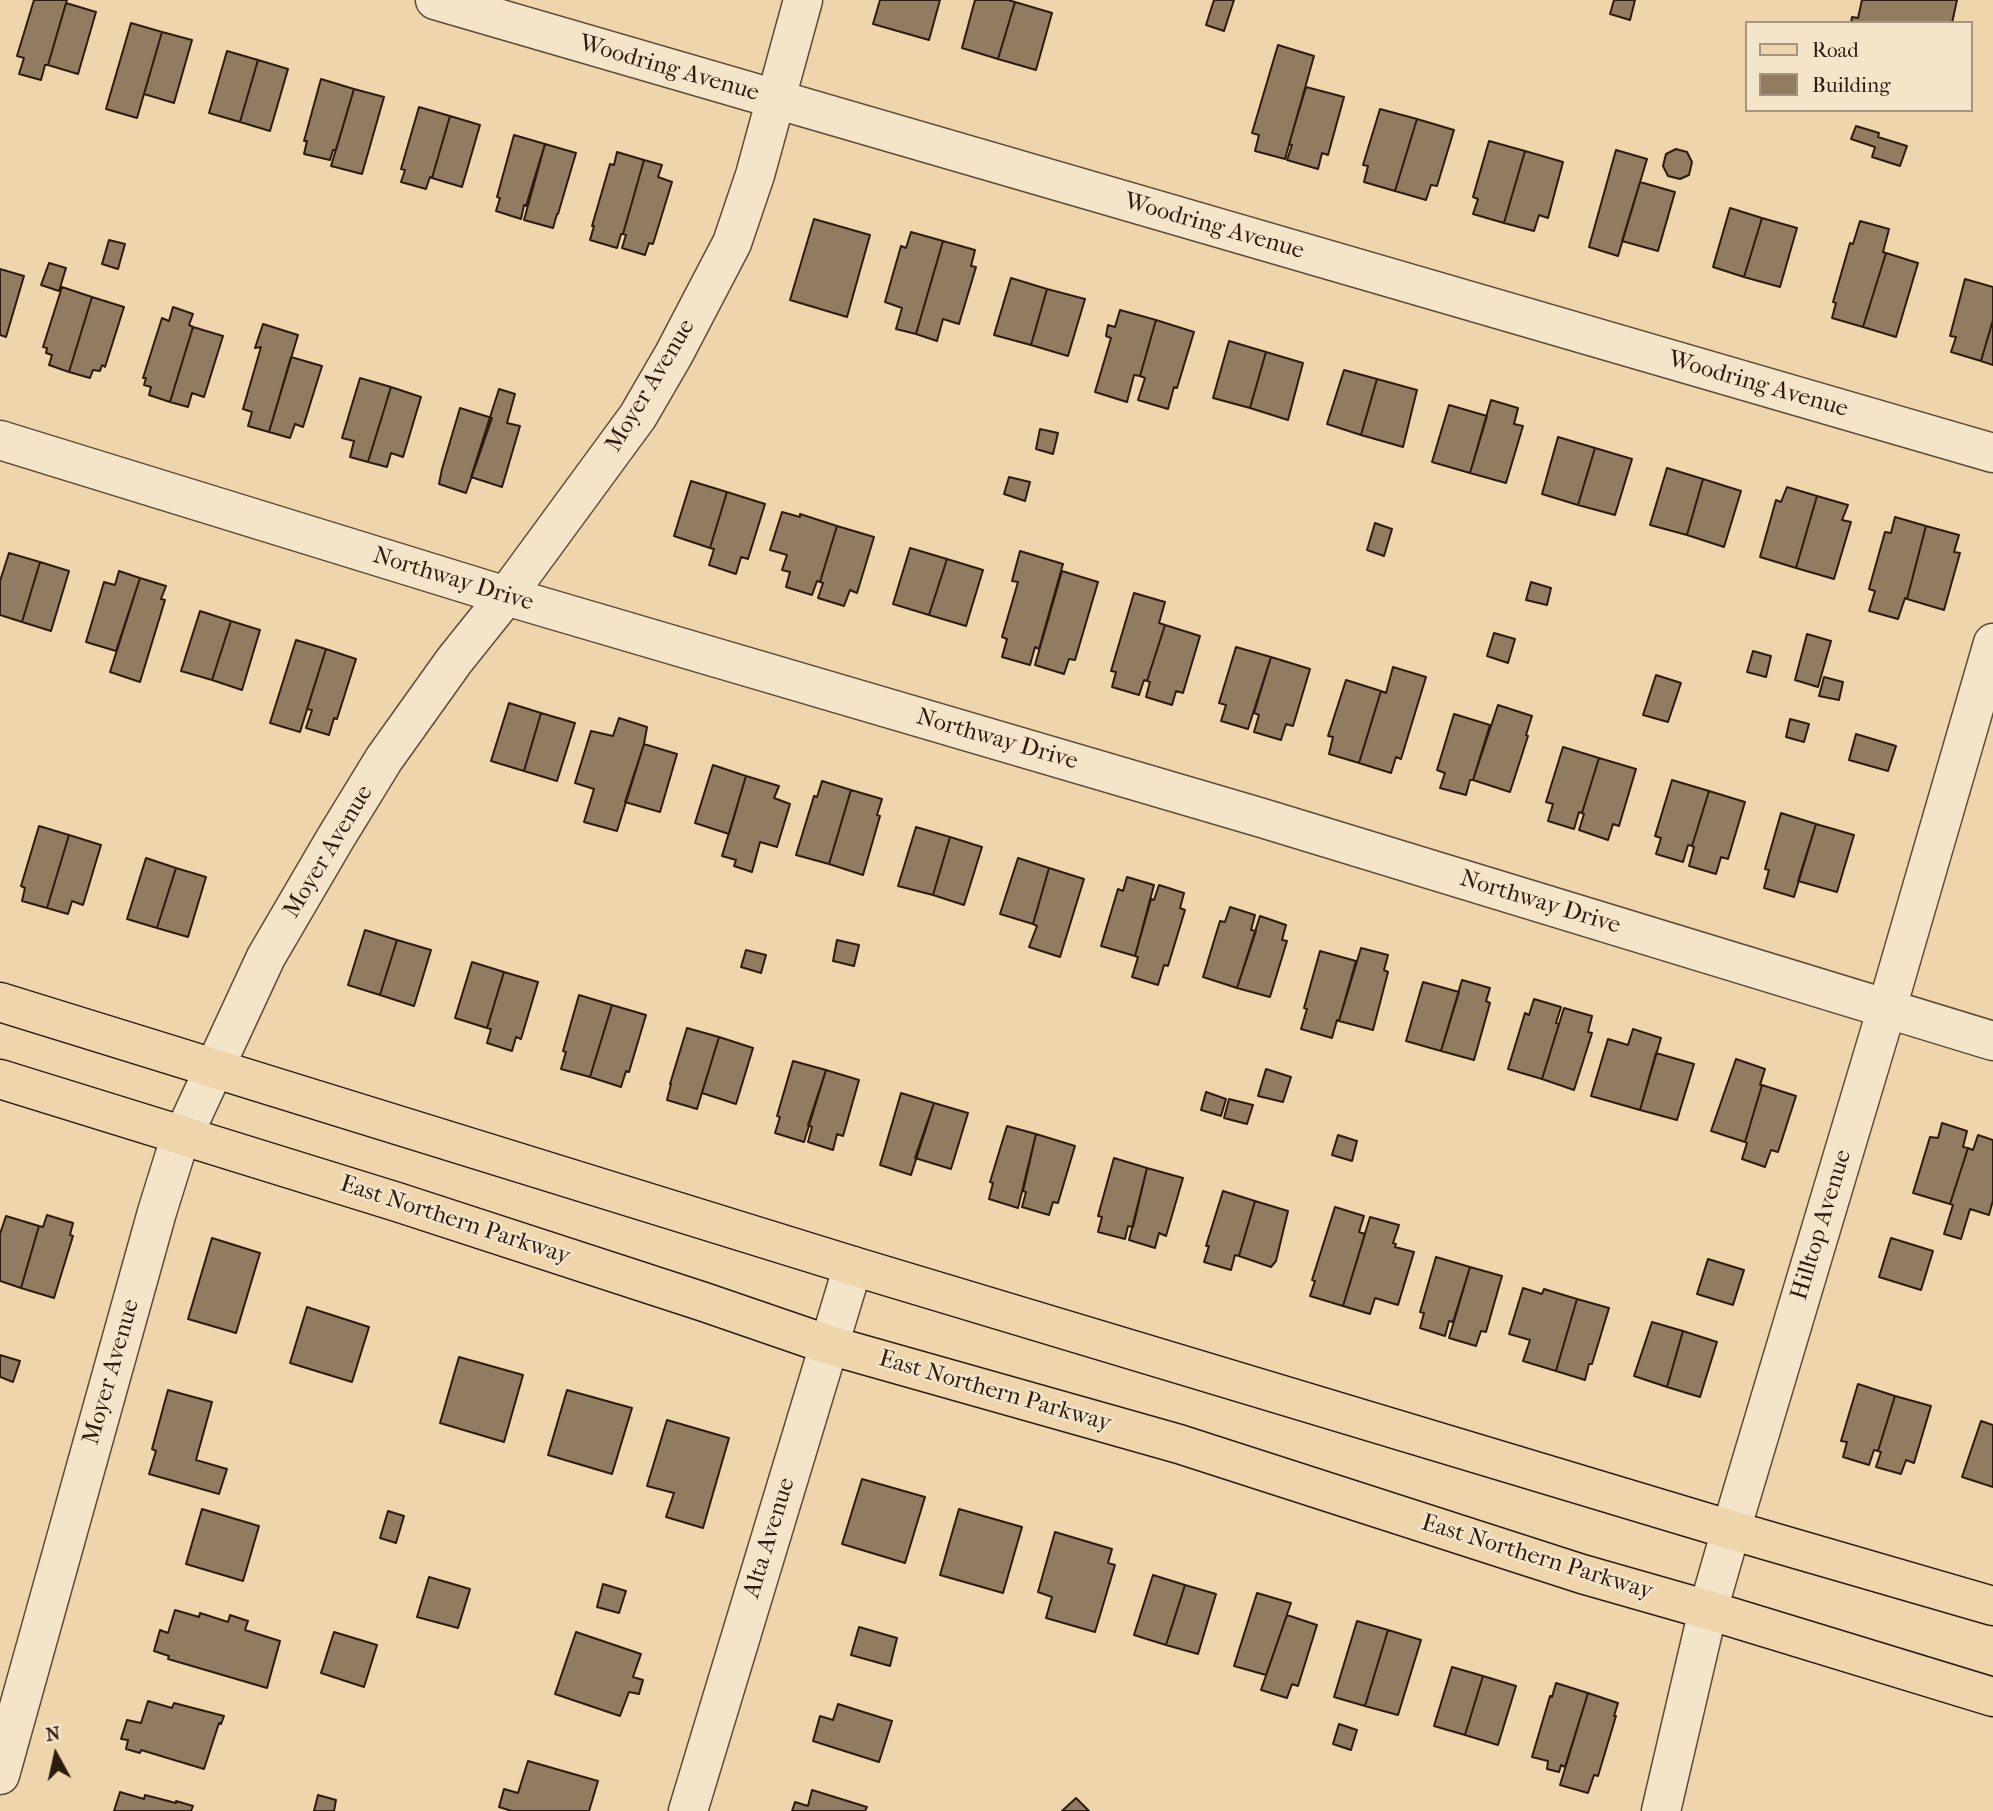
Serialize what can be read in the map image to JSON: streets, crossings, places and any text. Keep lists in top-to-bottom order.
{
  "streets": {
    "main road": ["East Northern Parkway"],
    "street": [
      "Woodring Avenue",
      "Moyer Avenue",
      "Northway Drive",
      "Hilltop Avenue",
      "Alta Avenue"
    ]
  },
  "crossings": [
    ["Woodring Avenue", "Moyer Avenue"],
    ["Moyer Avenue", "Northway Drive"],
    ["Moyer Avenue", "East Northern Parkway"],
    ["Northway Drive", "Hilltop Avenue"],
    ["East Northern Parkway", "Hilltop Avenue"],
    ["East Northern Parkway", "Alta Avenue"]
  ],
  "legend": ["Road", "Building"],
  "north": "top"
}
